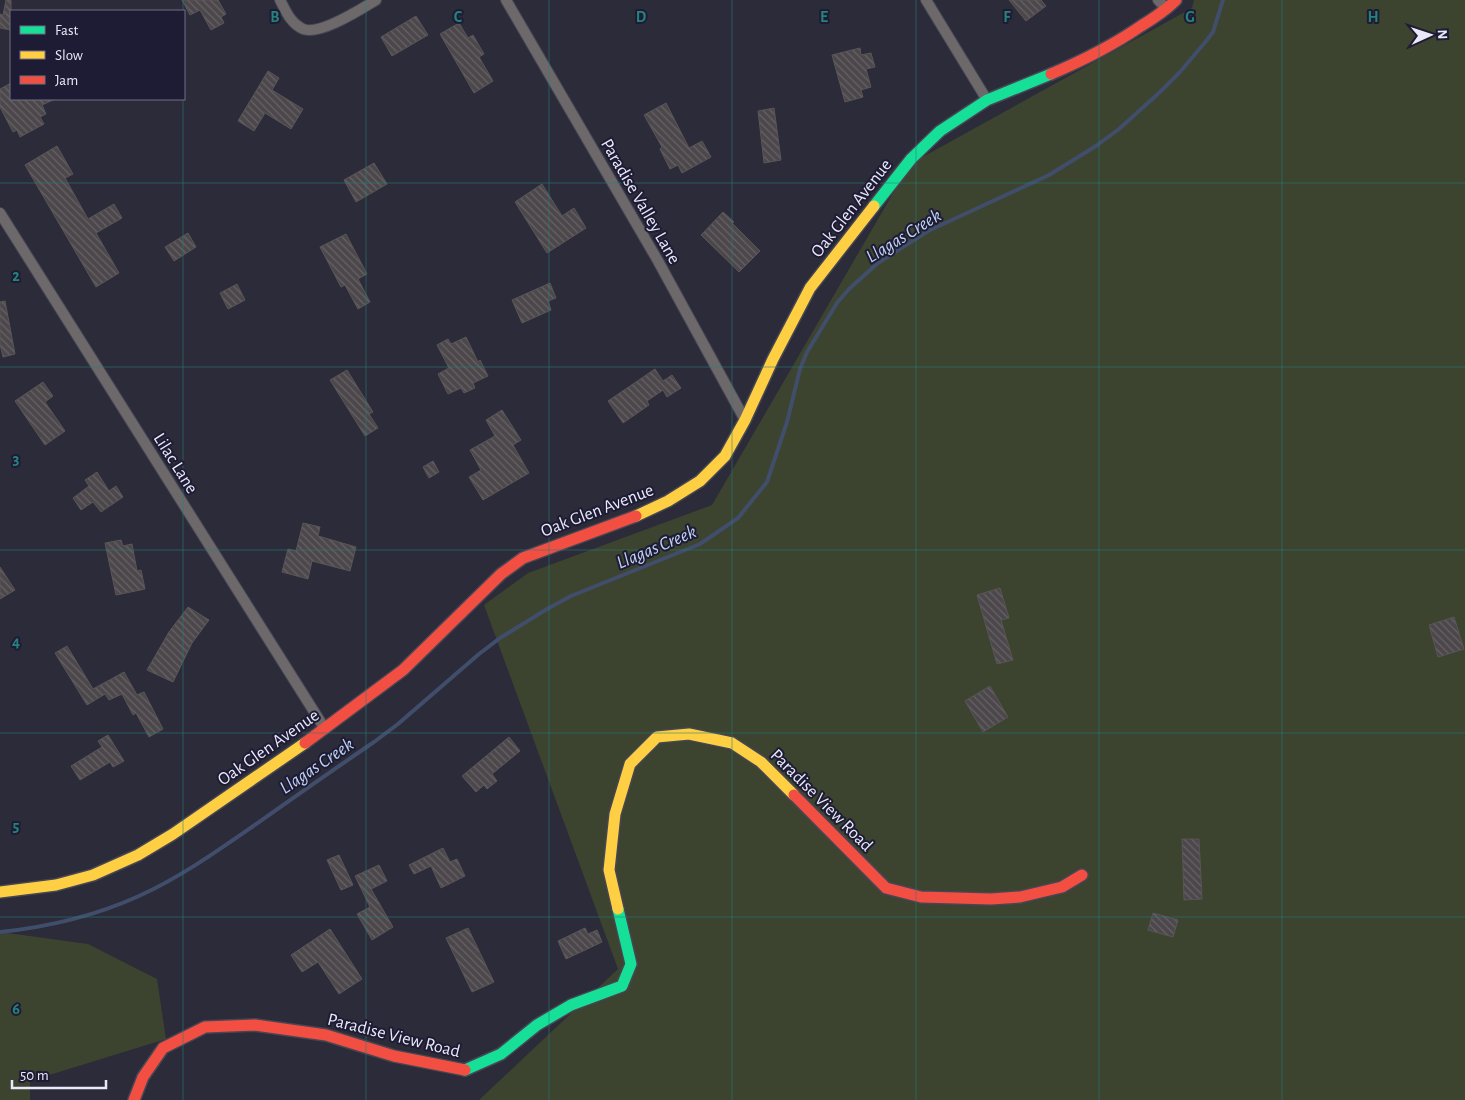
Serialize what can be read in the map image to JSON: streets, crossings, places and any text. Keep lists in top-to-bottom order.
{
  "streets": {
    "street": [
      "Paradise Valley Lane",
      "Oak Glen Avenue",
      "Lilac Lane",
      "Paradise View Road"
    ]
  },
  "crossings": [
    ["Paradise Valley Lane", "Oak Glen Avenue"],
    ["Oak Glen Avenue", "Lilac Lane"]
  ],
  "water": ["Llagas Creek"],
  "legend": ["Fast", "Slow", "Jam"],
  "scale_bar": "50 m",
  "north": "right",
  "grid": {
    "columns": [
      "B",
      "C",
      "D",
      "E",
      "F",
      "G",
      "H"
    ],
    "rows": [
      "2",
      "3",
      "4",
      "5",
      "6"
    ]
  }
}
